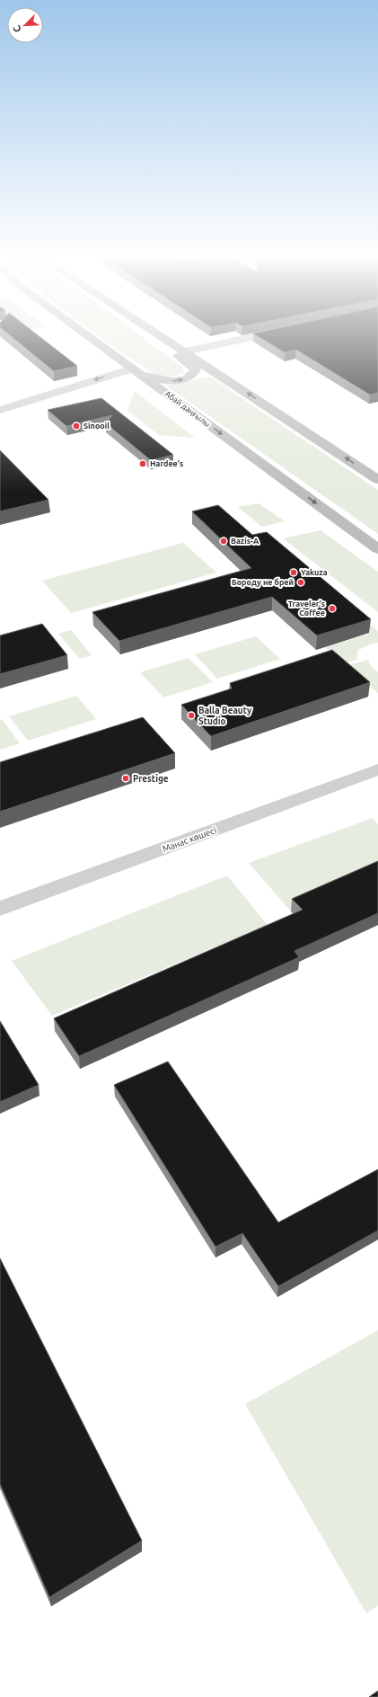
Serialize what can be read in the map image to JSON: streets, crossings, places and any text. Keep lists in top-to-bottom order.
{
  "streets": {
    "main road": ["Абай даңғылы"],
    "street": ["Манас көшесі"]
  },
  "places": [
    "Sinooil",
    "Hardee's",
    "Bazis-A",
    "Yakuza",
    "Бороду не брей",
    "Traveler's Coffee",
    "Balla Beauty Studio",
    "Prestige"
  ],
  "north": "bottom left"
}
